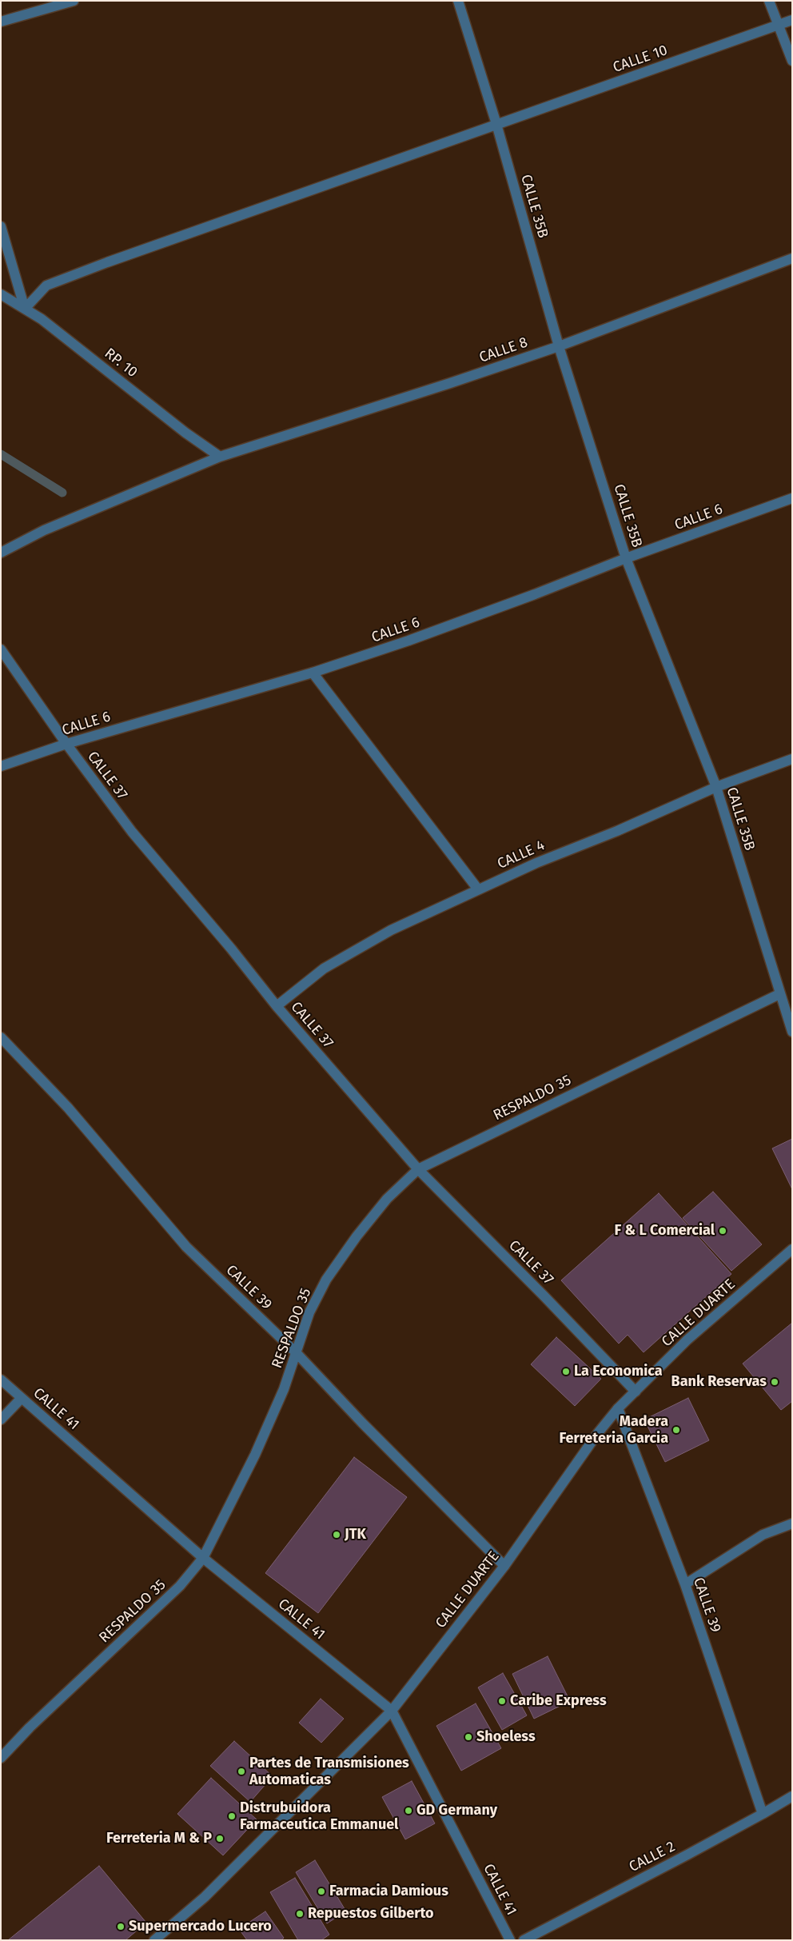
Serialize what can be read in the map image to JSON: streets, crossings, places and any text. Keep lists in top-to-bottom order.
{
  "streets": {
    "street": [
      "CALLE 10",
      "CALLE 35B",
      "CALLE 8",
      "RP. 10",
      "CALLE 6",
      "CALLE 37",
      "CALLE 4",
      "RESPALDO 35",
      "CALLE 39",
      "CALLE DUARTE",
      "CALLE 41",
      "CALLE 2"
    ]
  },
  "crossings": [
    ["CALLE 10", "CALLE 35B"],
    ["CALLE 10", "RP. 10"],
    ["CALLE 35B", "CALLE 8"],
    ["CALLE 35B", "CALLE 6"],
    ["CALLE 35B", "CALLE 4"],
    ["CALLE 35B", "RESPALDO 35"],
    ["CALLE 8", "RP. 10"],
    ["CALLE 6", "CALLE 37"],
    ["CALLE 37", "CALLE 4"],
    ["CALLE 37", "RESPALDO 35"],
    ["CALLE 37", "CALLE DUARTE"],
    ["RESPALDO 35", "CALLE 39"],
    ["RESPALDO 35", "CALLE 41"],
    ["CALLE 39", "CALLE DUARTE"],
    ["CALLE 39", "CALLE 2"],
    ["CALLE DUARTE", "CALLE 41"]
  ],
  "places": [
    "F & L Comercial",
    "La Economica",
    "Bank Reservas",
    "Madera Ferreteria Garcia",
    "JTK",
    "Caribe Express",
    "Shoeless",
    "Partes de Transmisiones Automaticas",
    "GD Germany",
    "Distrubuidora Farmaceutica Emmanuel",
    "Ferreteria M & P",
    "Farmacia Damious",
    "Repuestos Gilberto",
    "Supermercado Lucero"
  ]
}
